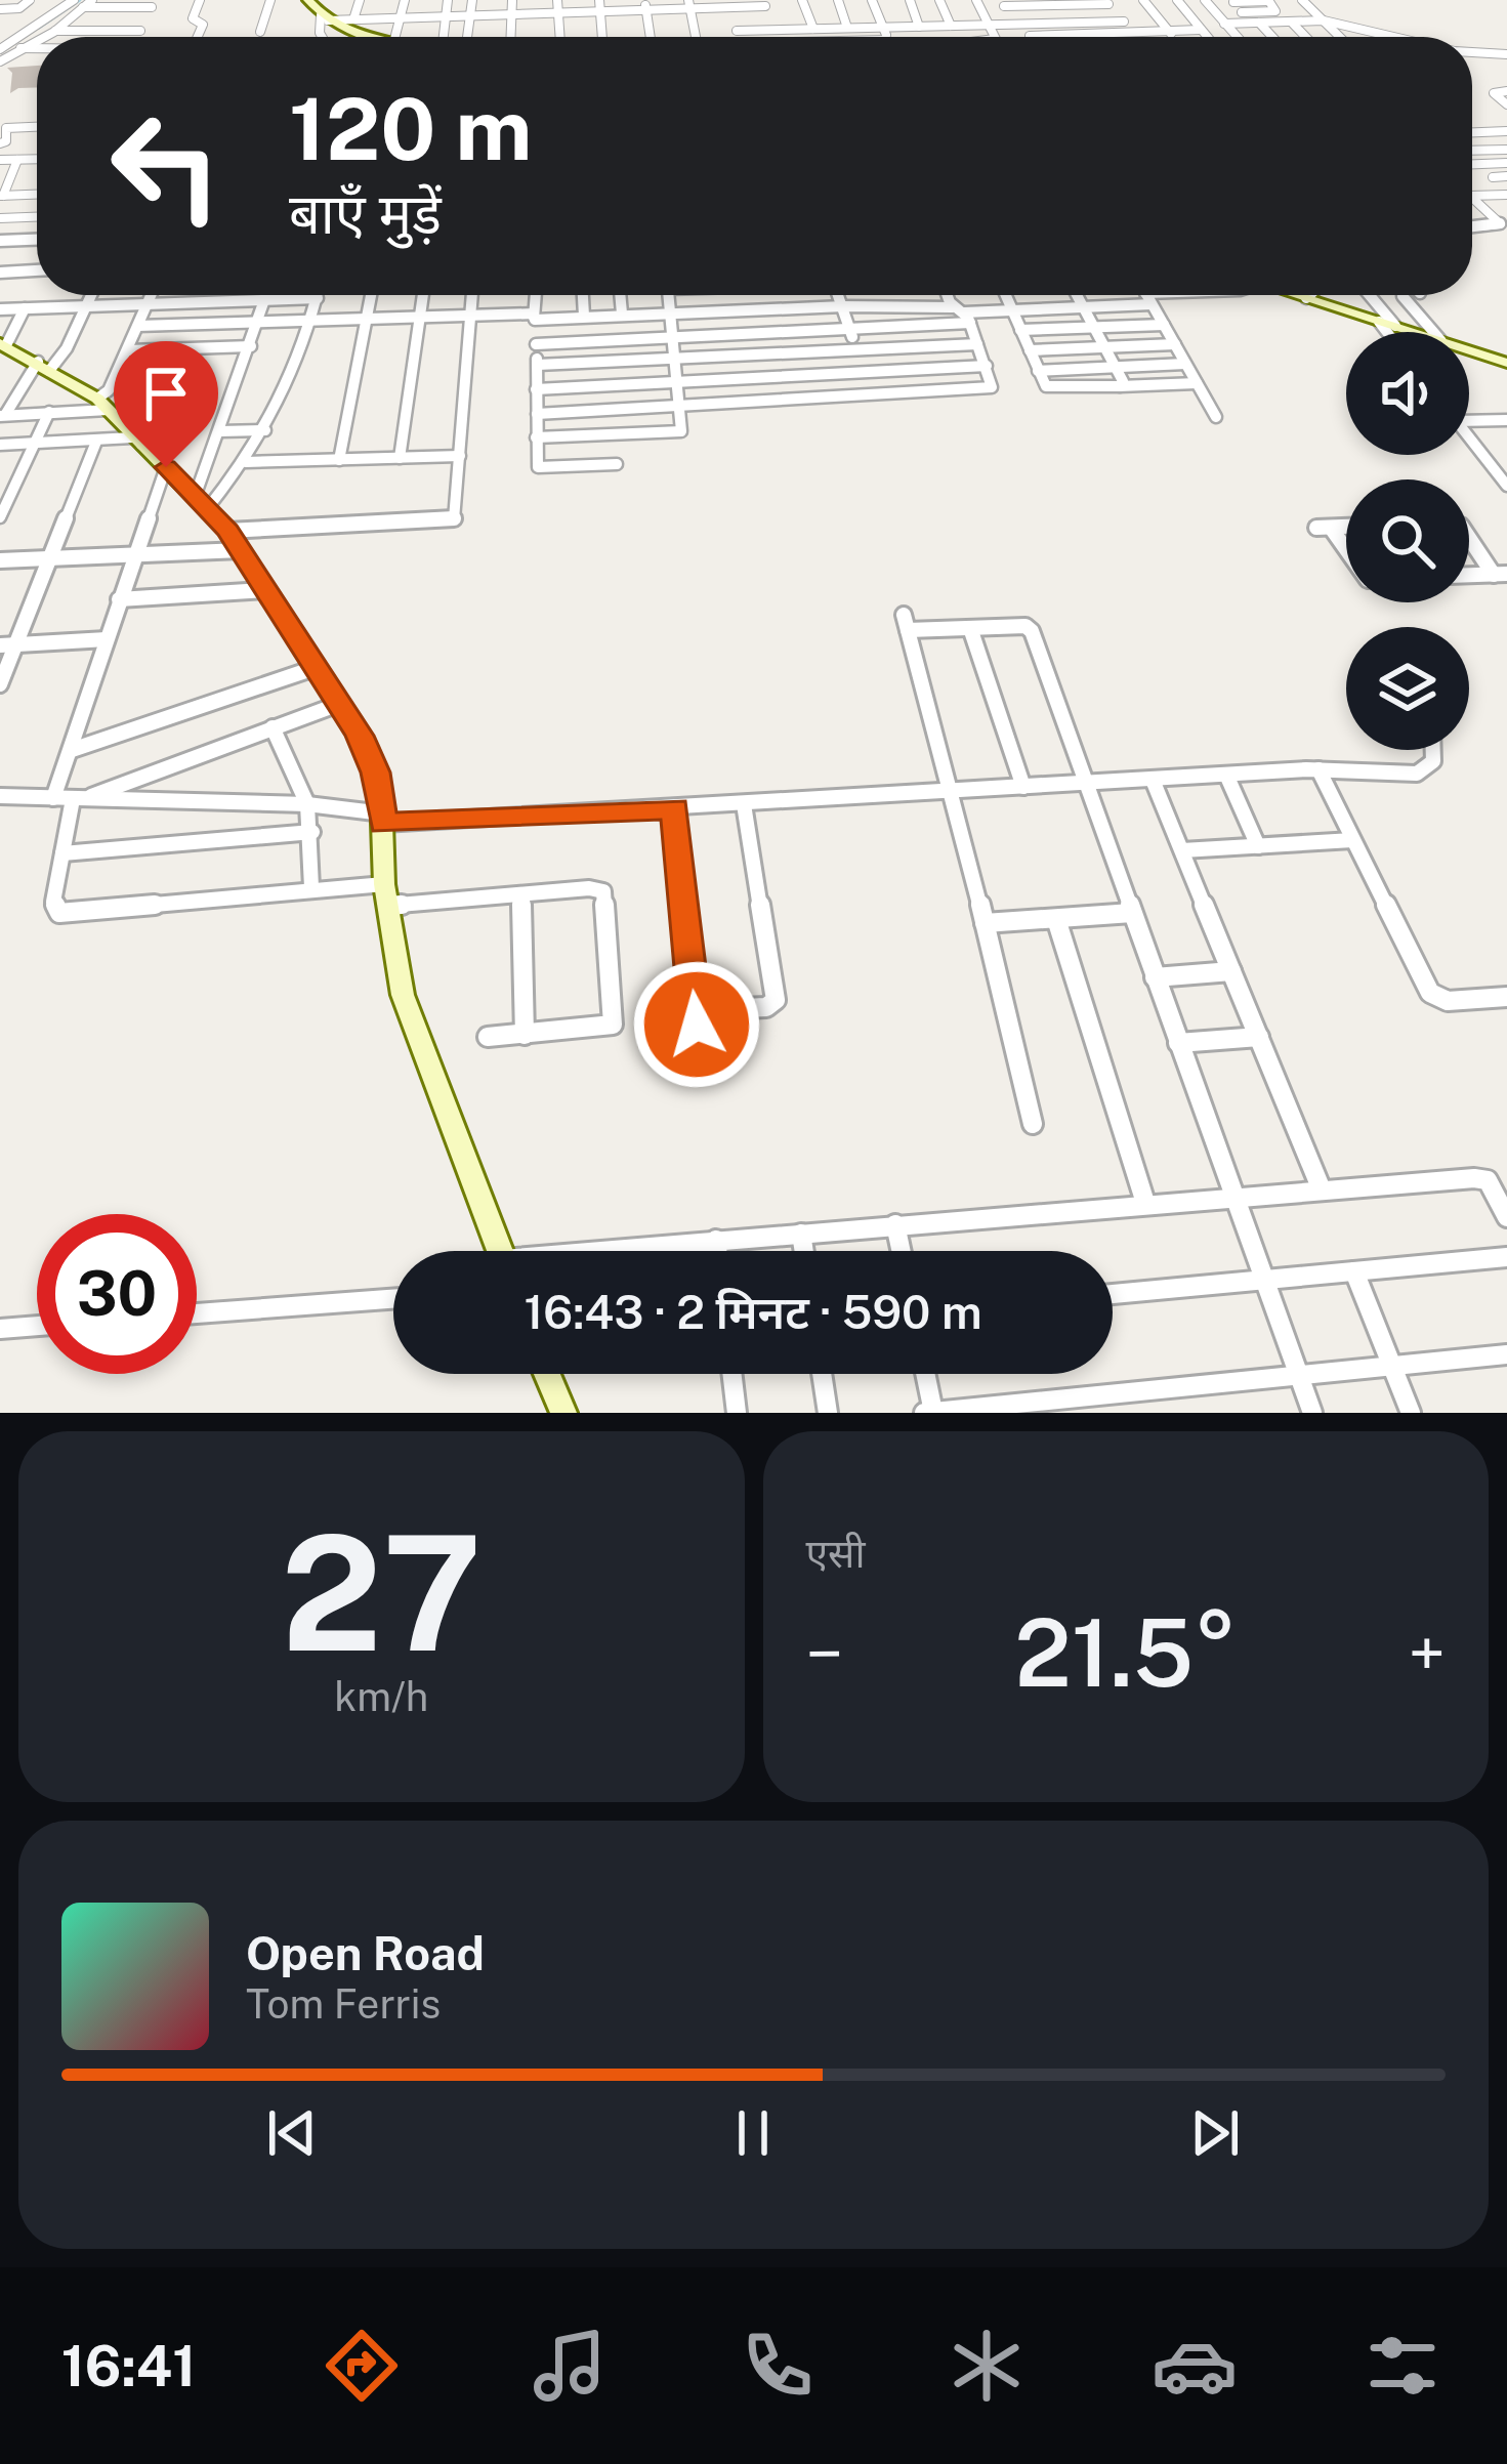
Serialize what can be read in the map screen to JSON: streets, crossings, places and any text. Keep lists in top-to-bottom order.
{
  "page": {
    "turn": ["120 m", "बाएँ मुड़ें"],
    "limit": "30",
    "trip": "16:43 · 2 मिनट · 590 m",
    "tile": [
      ["27", "km/h"],
      "एसी"
    ],
    "heat": ["−", "21.5°", "+"],
    "song": ["Open Road", "Tom Ferris"],
    "tabs": "16:41"
  }
}
